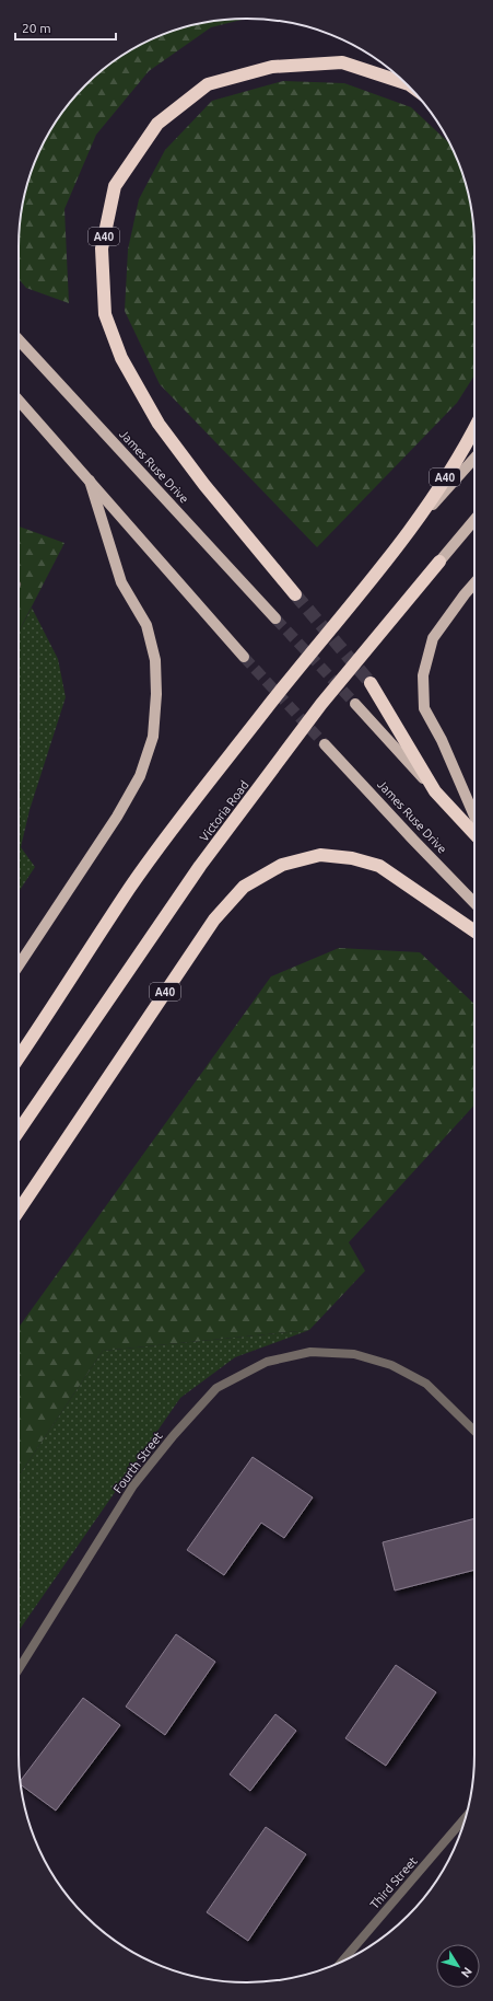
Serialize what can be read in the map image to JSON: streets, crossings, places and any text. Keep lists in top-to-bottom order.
{
  "streets": {
    "highway": ["A40", "Victoria Road"],
    "main road": ["James Ruse Drive"],
    "lane": ["Fourth Street", "Third Street"]
  },
  "scale_bar": "20 m",
  "north": "bottom right"
}
